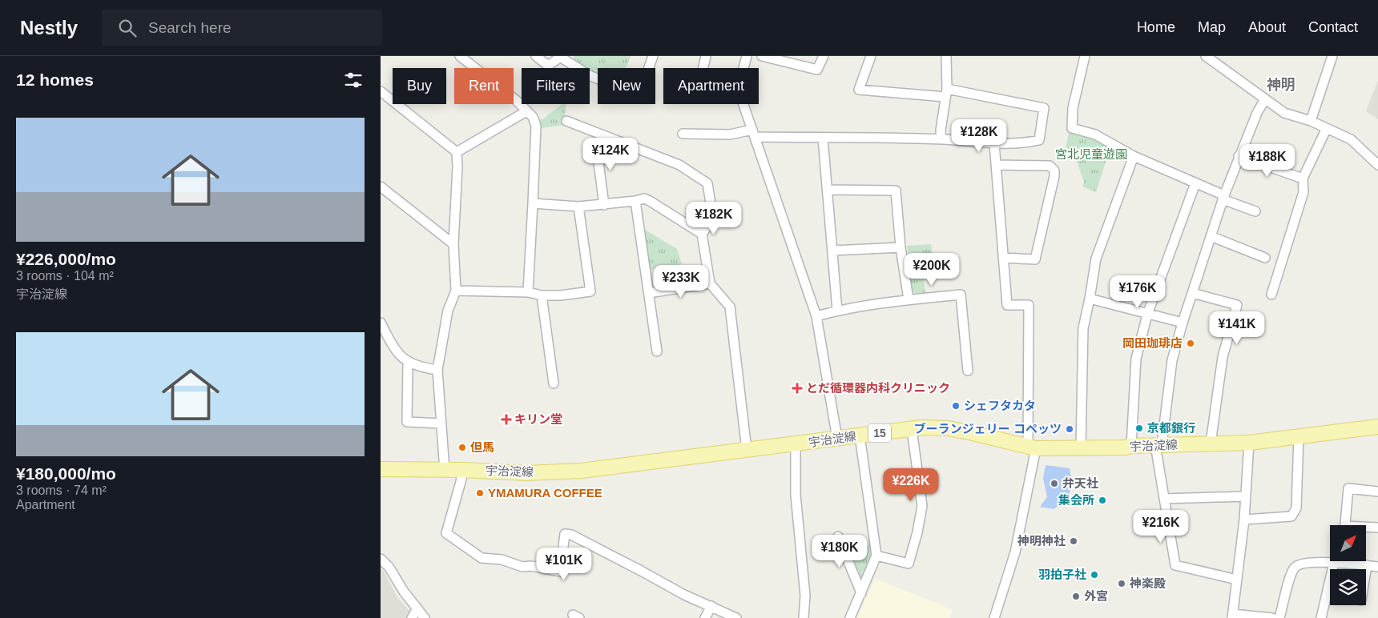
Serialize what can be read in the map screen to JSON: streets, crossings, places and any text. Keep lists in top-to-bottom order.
{
  "streets": {
    "main road": ["15", "宇治淀線"]
  },
  "districts": ["神明"],
  "parks": ["宮北児童遊園"],
  "places": {
    "other": [
      "岡田珈琲店",
      "シェフタカタ",
      "京都銀行",
      "ブーランジェリー コペッツ",
      "但馬",
      "弁天社",
      "YMAMURA COFFEE",
      "集会所",
      "神明神社",
      "羽拍子社",
      "神楽殿",
      "外宮"
    ],
    "health": ["とだ循環器内科クリニック", "キリン堂"]
  },
  "north": "top right",
  "page": {
    "header": "Nestly",
    "search": "Search here",
    "nav": [
      "Home",
      "Map",
      "About",
      "Contact"
    ],
    "heading": "12 homes",
    "chip": [
      "Buy",
      "Rent",
      "Filters",
      "New",
      "Apartment"
    ],
    "list": [
      {
        "name": "¥226,000/mo",
        "note": "3 rooms · 104 m² · 宇治淀線"
      },
      {
        "name": "¥180,000/mo",
        "note": "3 rooms · 74 m² · Apartment"
      }
    ],
    "price": [
      "¥128K",
      "¥124K",
      "¥188K",
      "¥182K",
      "¥200K",
      "¥233K",
      "¥176K",
      "¥141K",
      "¥226K",
      "¥216K",
      "¥180K",
      "¥101K"
    ]
  }
}
